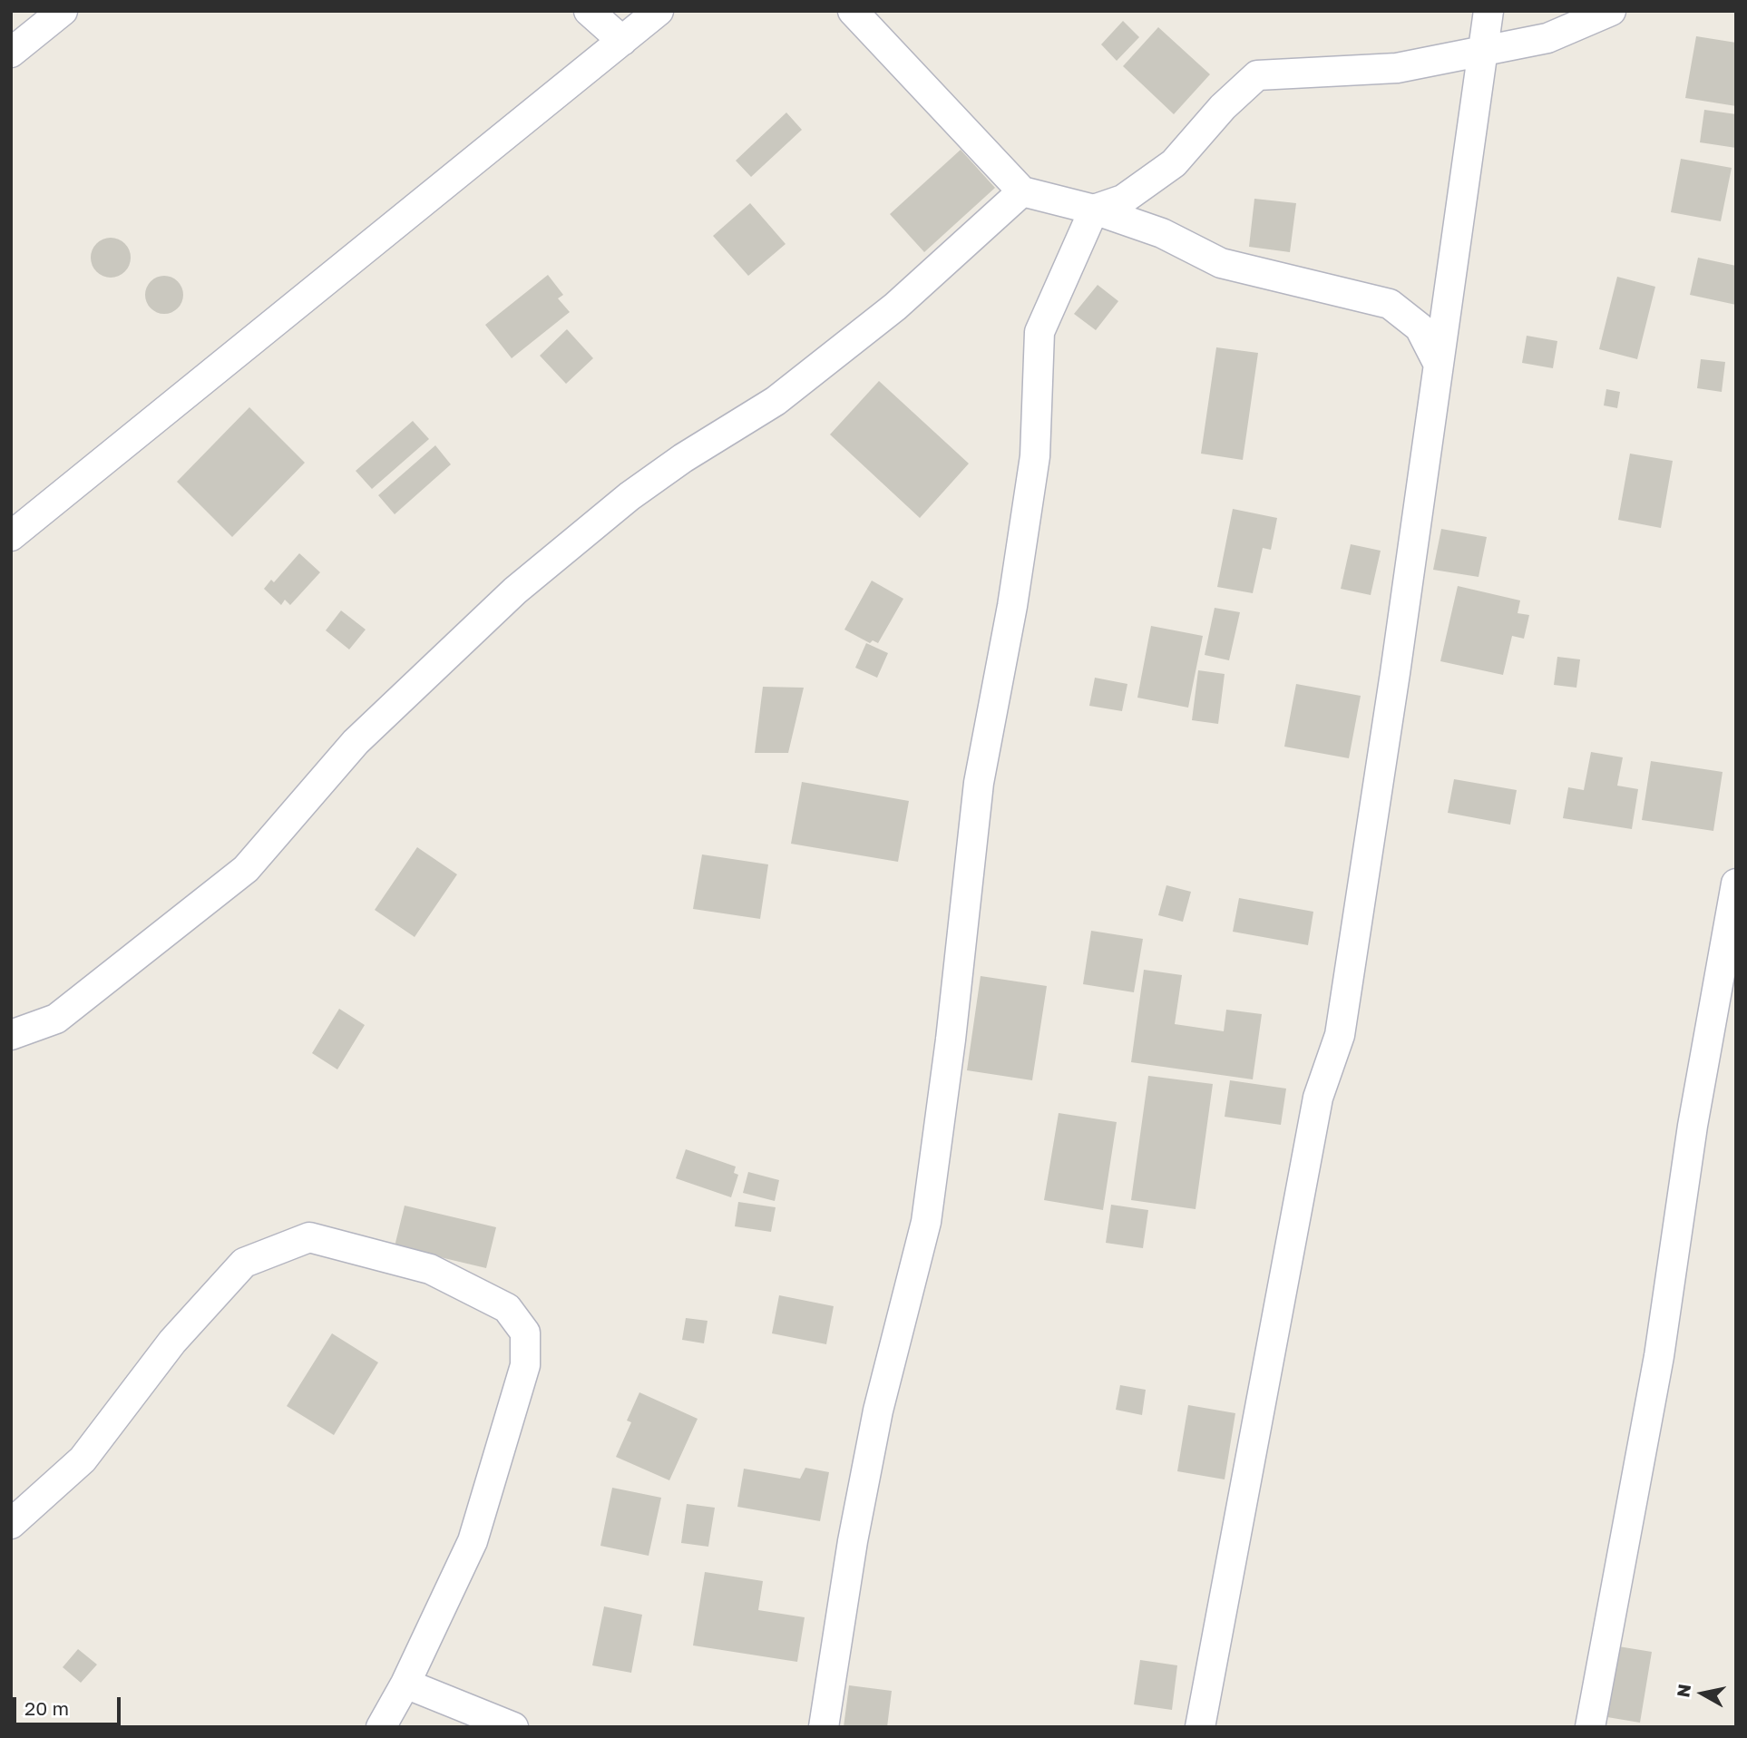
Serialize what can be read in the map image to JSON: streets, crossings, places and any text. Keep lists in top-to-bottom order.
{
  "scale_bar": "20 m",
  "north": "left"
}
